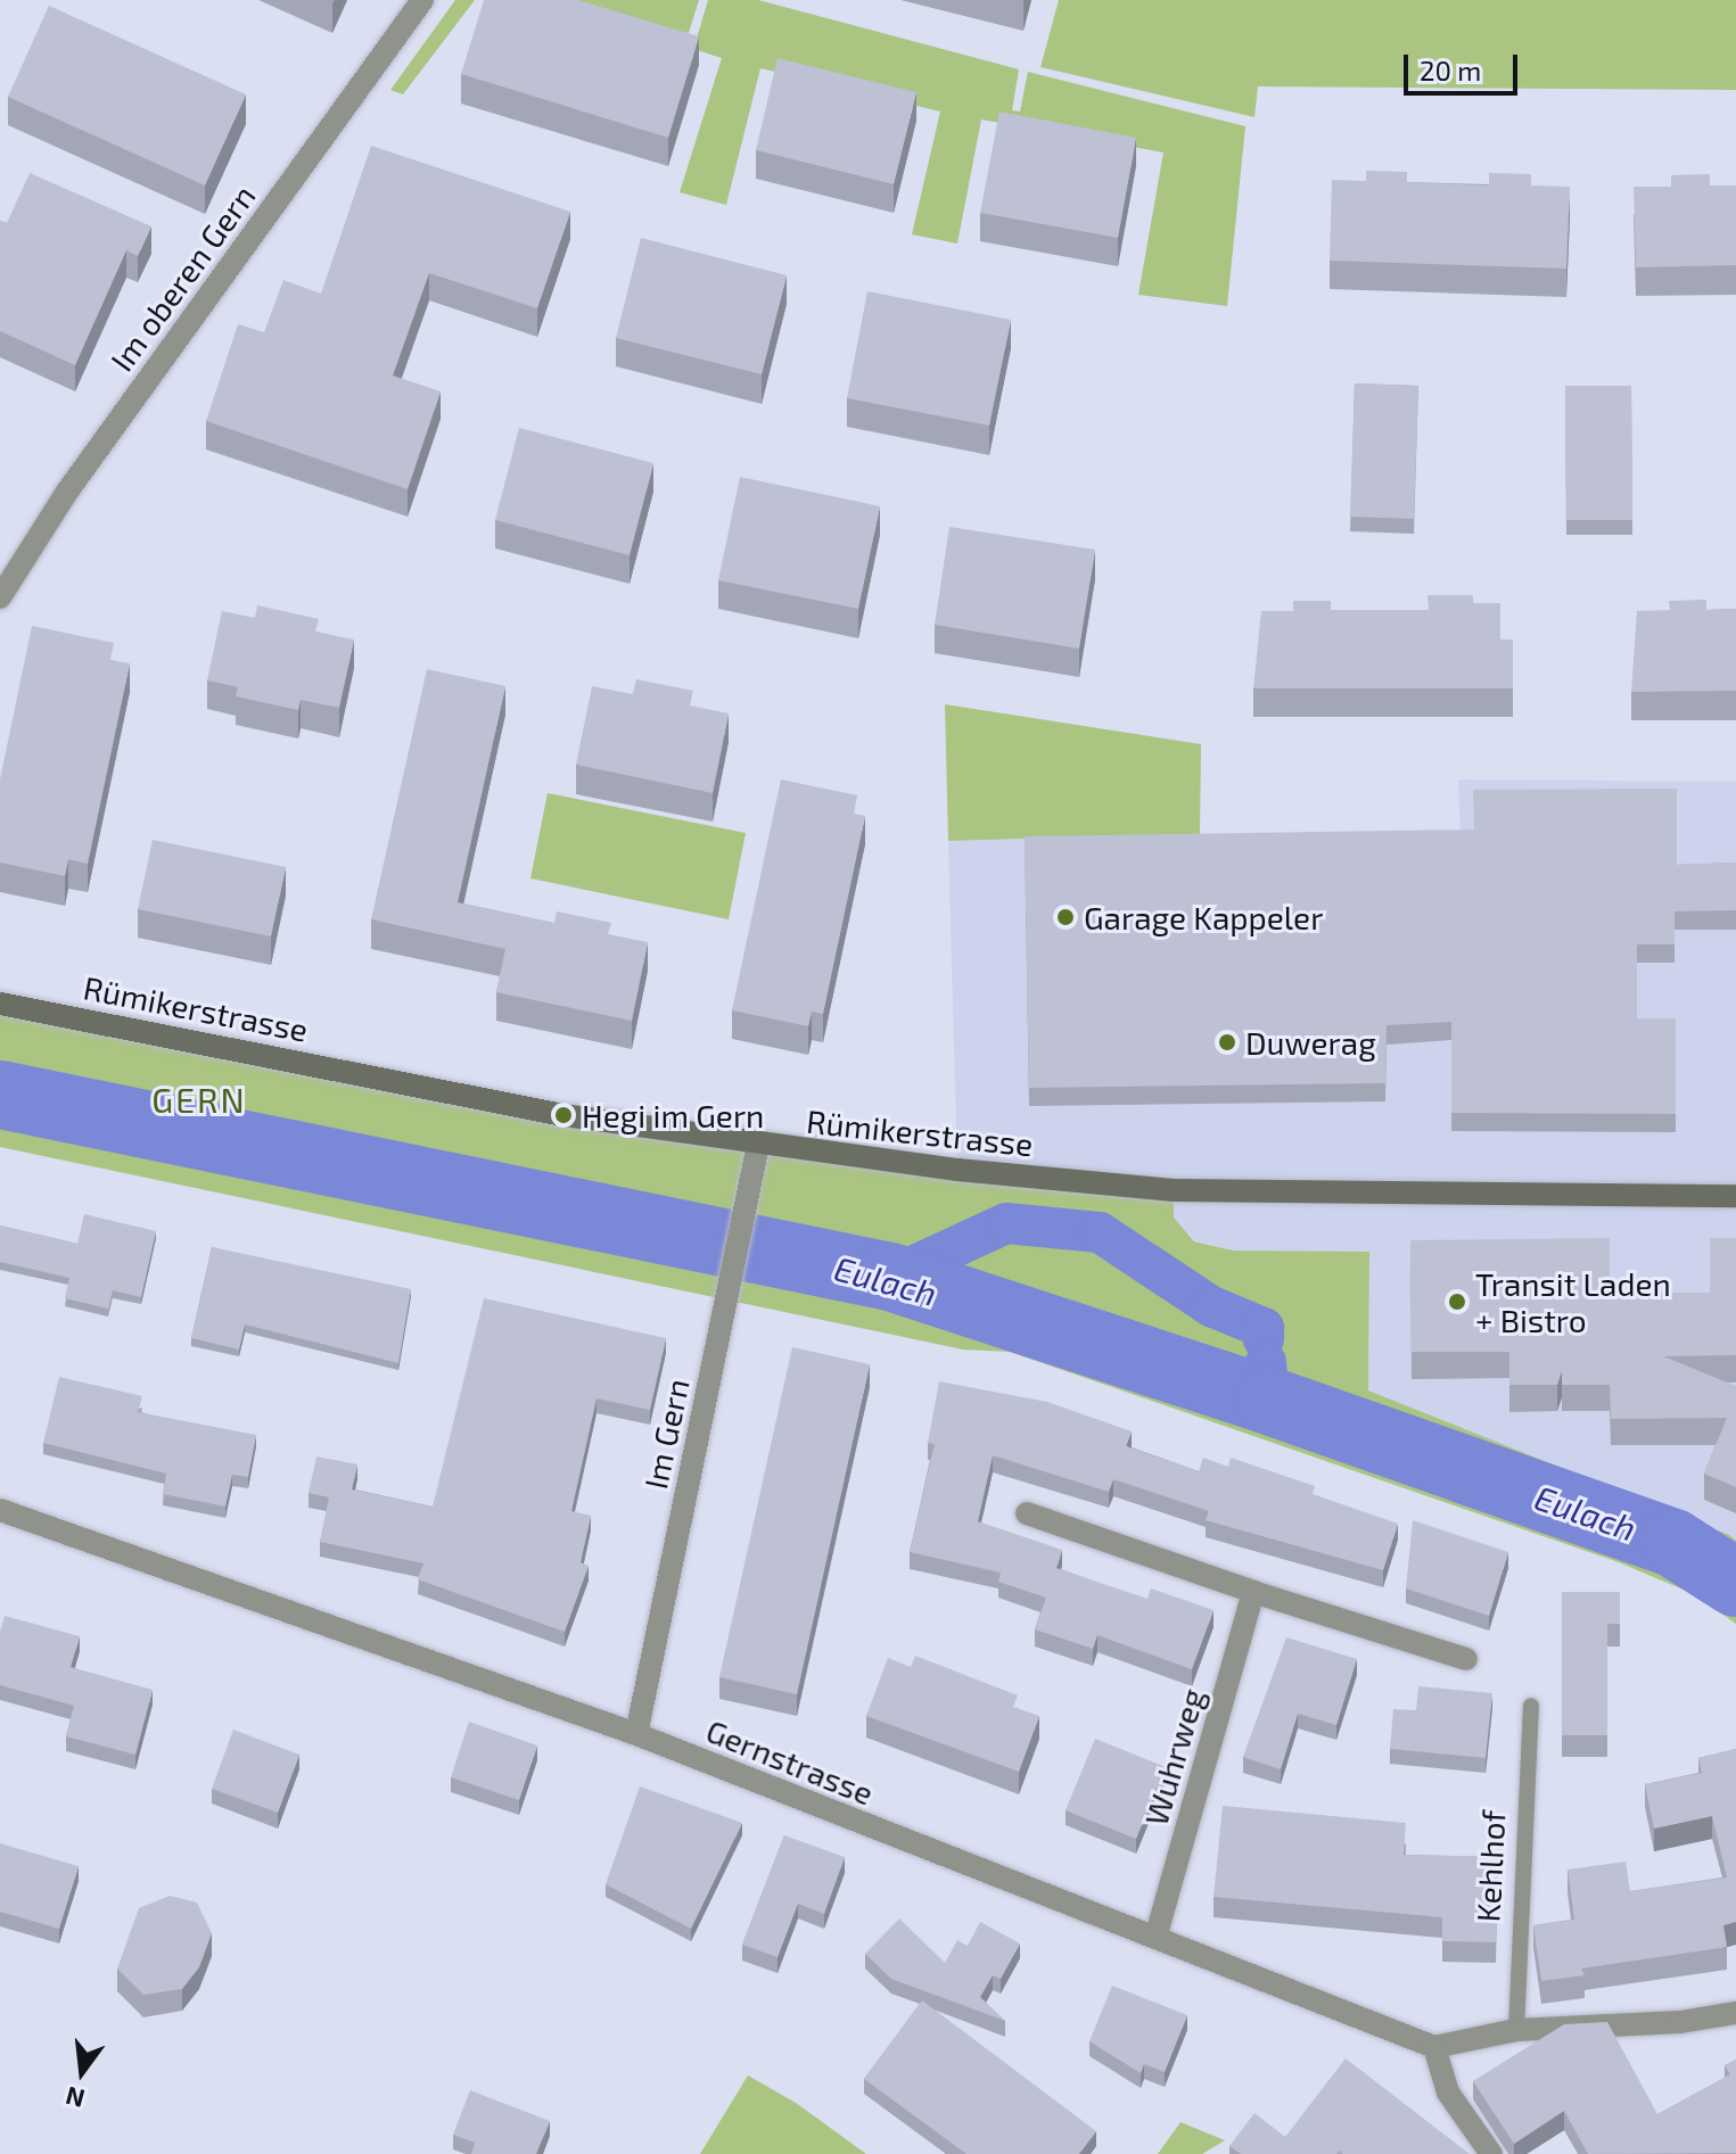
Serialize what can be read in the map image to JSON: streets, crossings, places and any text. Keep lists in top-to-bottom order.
{
  "streets": {
    "main road": ["Rümikerstrasse"],
    "street": [
      "Im oberen Gern",
      "Im Gern",
      "Wuhrweg",
      "Gernstrasse"
    ],
    "lane": ["Kehlhof"]
  },
  "crossings": [
    ["Rümikerstrasse", "Im Gern"],
    ["Im Gern", "Gernstrasse"],
    ["Wuhrweg", "Gernstrasse"]
  ],
  "districts": ["GERN"],
  "water": ["Eulach"],
  "places": [
    "Garage Kappeler",
    "Duwerag",
    "Hegi im Gern",
    "Transit Laden + Bistro"
  ],
  "scale_bar": "20 m",
  "north": "bottom"
}
